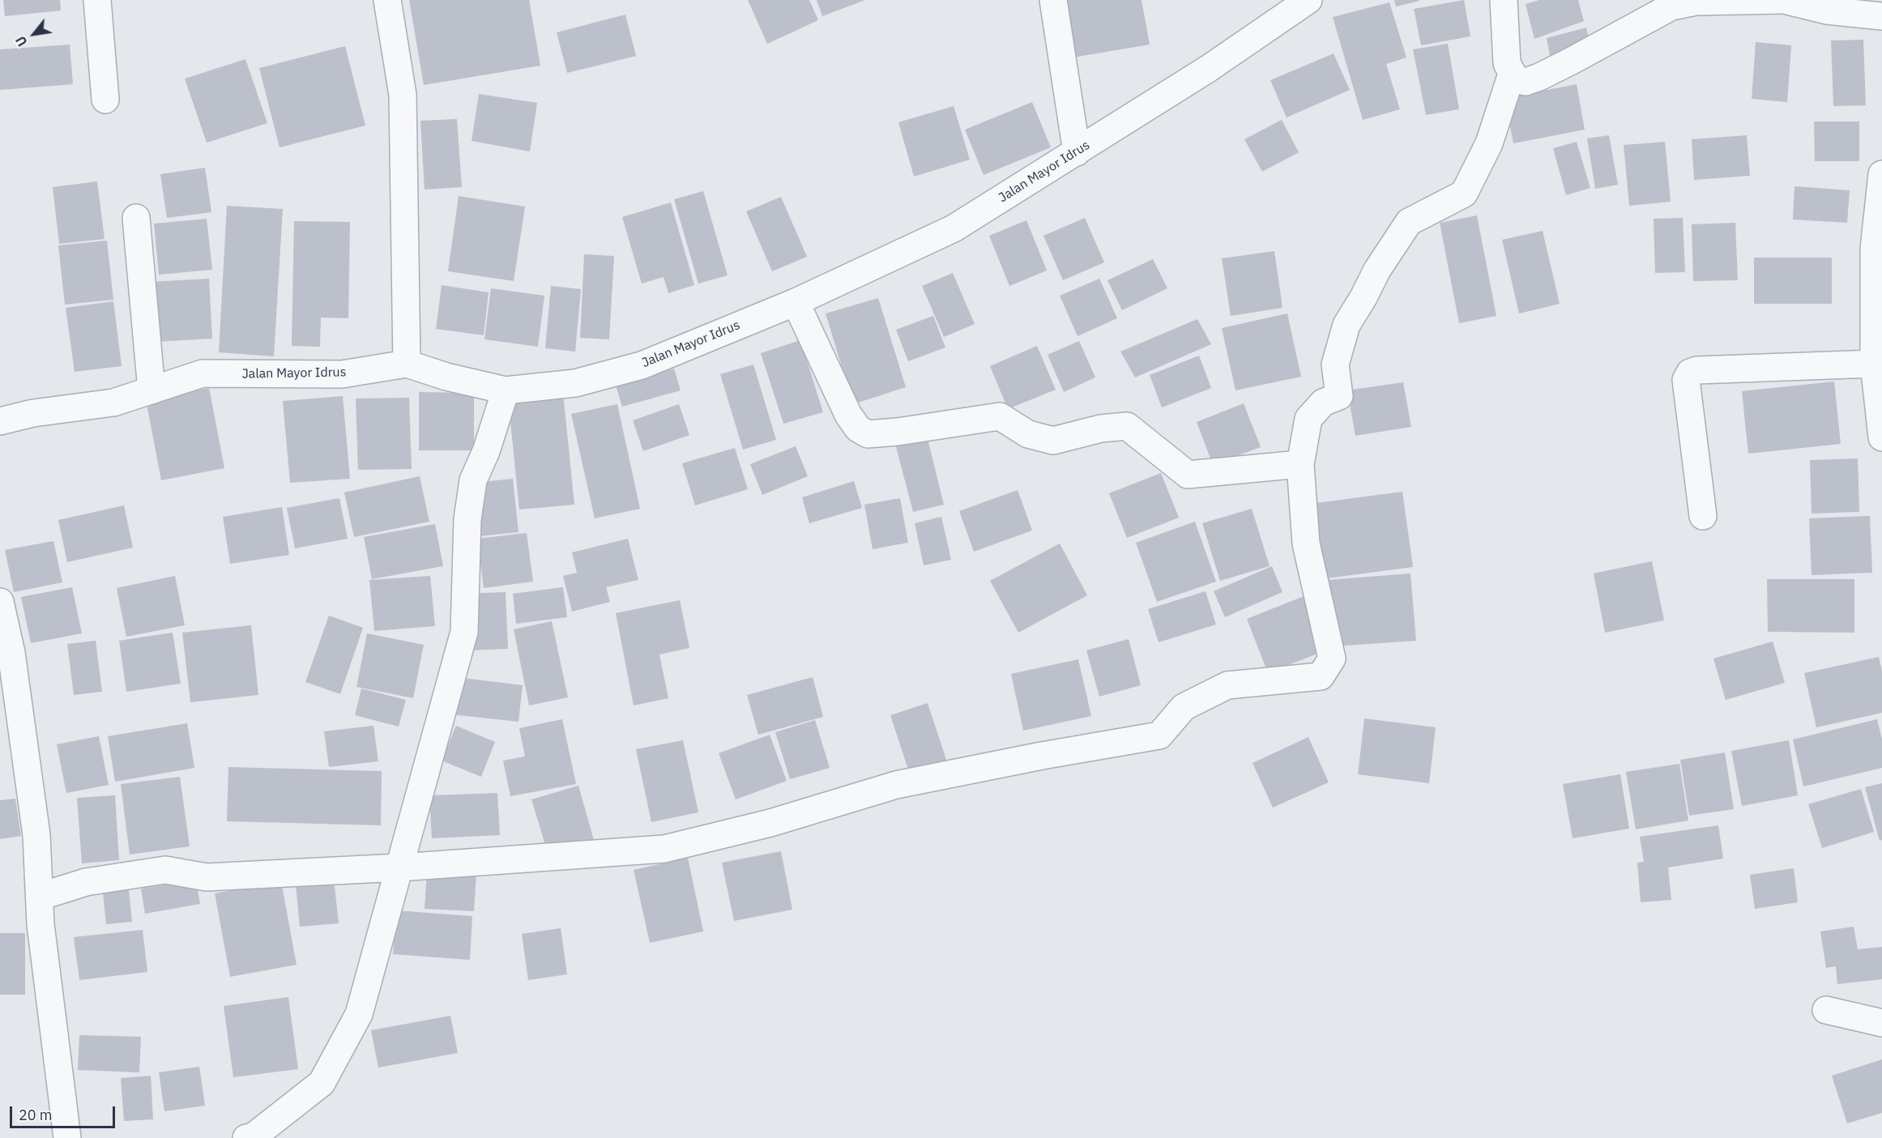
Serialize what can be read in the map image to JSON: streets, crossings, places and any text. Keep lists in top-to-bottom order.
{
  "streets": {
    "street": ["Jalan Mayor Idrus"]
  },
  "scale_bar": "20 m",
  "north": "bottom left"
}
